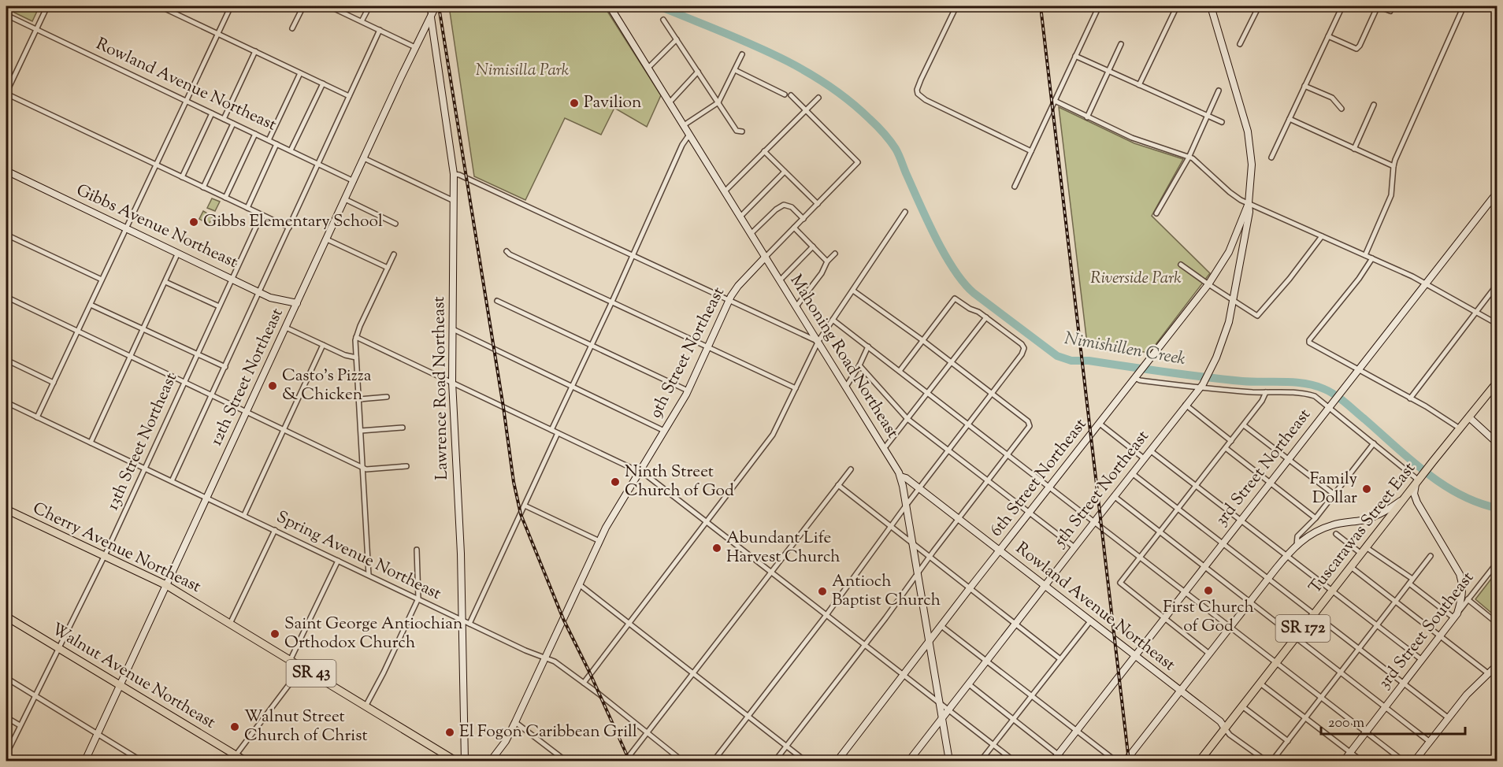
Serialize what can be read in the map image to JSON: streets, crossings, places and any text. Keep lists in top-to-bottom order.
{
  "streets": {
    "main road": [
      "Tuscarawas Street East",
      "Cherry Avenue Northeast",
      "SR 172",
      "SR 43",
      "Walnut Avenue Northeast"
    ],
    "street": [
      "Rowland Avenue Northeast",
      "Gibbs Avenue Northeast",
      "9th Street Northeast",
      "Mahoning Road Northeast",
      "12th Street Northeast",
      "Lawrence Road Northeast",
      "13th Street Northeast",
      "3rd Street Northeast",
      "6th Street Northeast",
      "5th Street Northeast",
      "Spring Avenue Northeast",
      "3rd Street Southeast"
    ]
  },
  "crossings": [
    ["Rowland Avenue Northeast", "Mahoning Road Northeast"],
    ["Rowland Avenue Northeast", "12th Street Northeast"],
    ["Rowland Avenue Northeast", "3rd Street Northeast"],
    ["Rowland Avenue Northeast", "6th Street Northeast"],
    ["Rowland Avenue Northeast", "5th Street Northeast"],
    ["Rowland Avenue Northeast", "Tuscarawas Street East"],
    ["Gibbs Avenue Northeast", "12th Street Northeast"],
    ["Gibbs Avenue Northeast", "13th Street Northeast"],
    ["9th Street Northeast", "Mahoning Road Northeast"],
    ["9th Street Northeast", "Spring Avenue Northeast"],
    ["Mahoning Road Northeast", "6th Street Northeast"],
    ["Mahoning Road Northeast", "5th Street Northeast"],
    ["12th Street Northeast", "Lawrence Road Northeast"],
    ["12th Street Northeast", "Cherry Avenue Northeast"],
    ["12th Street Northeast", "Spring Avenue Northeast"],
    ["12th Street Northeast", "Walnut Avenue Northeast"],
    ["Lawrence Road Northeast", "Spring Avenue Northeast"],
    ["13th Street Northeast", "Cherry Avenue Northeast"],
    ["13th Street Northeast", "Spring Avenue Northeast"],
    ["13th Street Northeast", "Walnut Avenue Northeast"],
    ["6th Street Northeast", "5th Street Northeast"]
  ],
  "water": ["Nimishillen Creek"],
  "parks": ["Nimisilla Park", "Riverside Park"],
  "places": [
    "Pavilion",
    "Gibbs Elementary School",
    "Casto's Pizza & Chicken",
    "Ninth Street Church of God",
    "Family Dollar",
    "Abundant Life Harvest Church",
    "First Church of God",
    "Antioch Baptist Church",
    "Saint George Antiochian Orthodox Church",
    "Walnut Street Church of Christ",
    "El Fogon Caribbean Grill"
  ],
  "scale_bar": "200 m"
}
